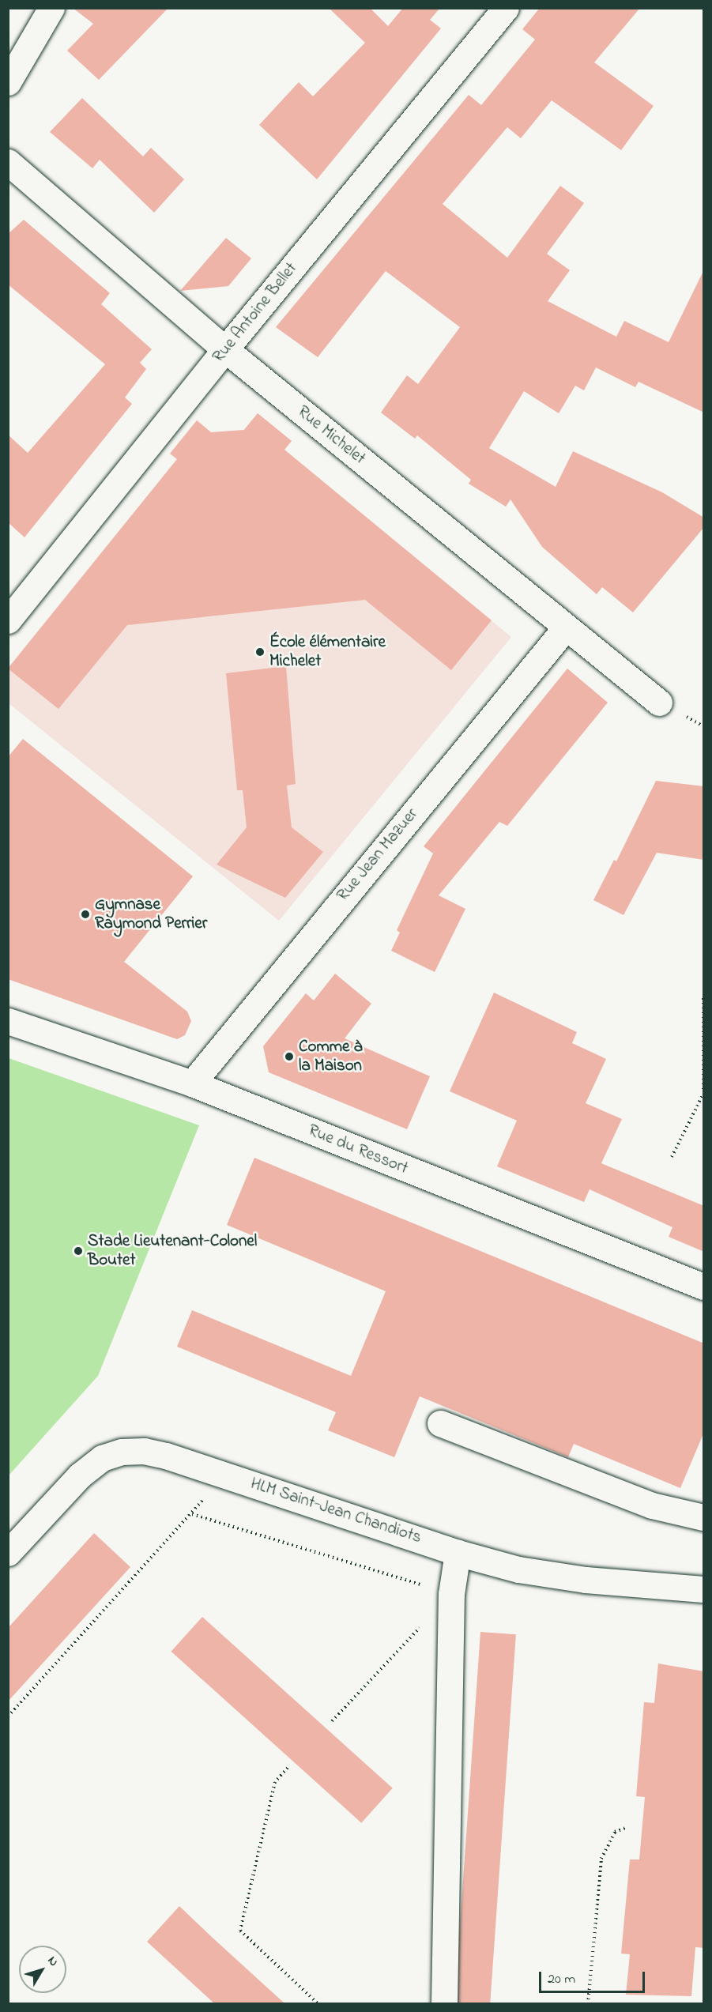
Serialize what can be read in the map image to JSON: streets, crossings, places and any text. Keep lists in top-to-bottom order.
{
  "streets": {
    "street": [
      "Rue Antoine Bellet",
      "Rue Michelet",
      "Rue Jean Mazuer",
      "Rue du Ressort",
      "HLM Saint-Jean Chandiots"
    ]
  },
  "crossings": [
    ["Rue Antoine Bellet", "Rue Michelet"],
    ["Rue Michelet", "Rue Jean Mazuer"],
    ["Rue Jean Mazuer", "Rue du Ressort"]
  ],
  "places": [
    "École élémentaire Michelet",
    "Gymnase Raymond Perrier",
    "Comme à la Maison",
    "Stade Lieutenant-Colonel Boutet"
  ],
  "scale_bar": "20 m",
  "north": "top right"
}
